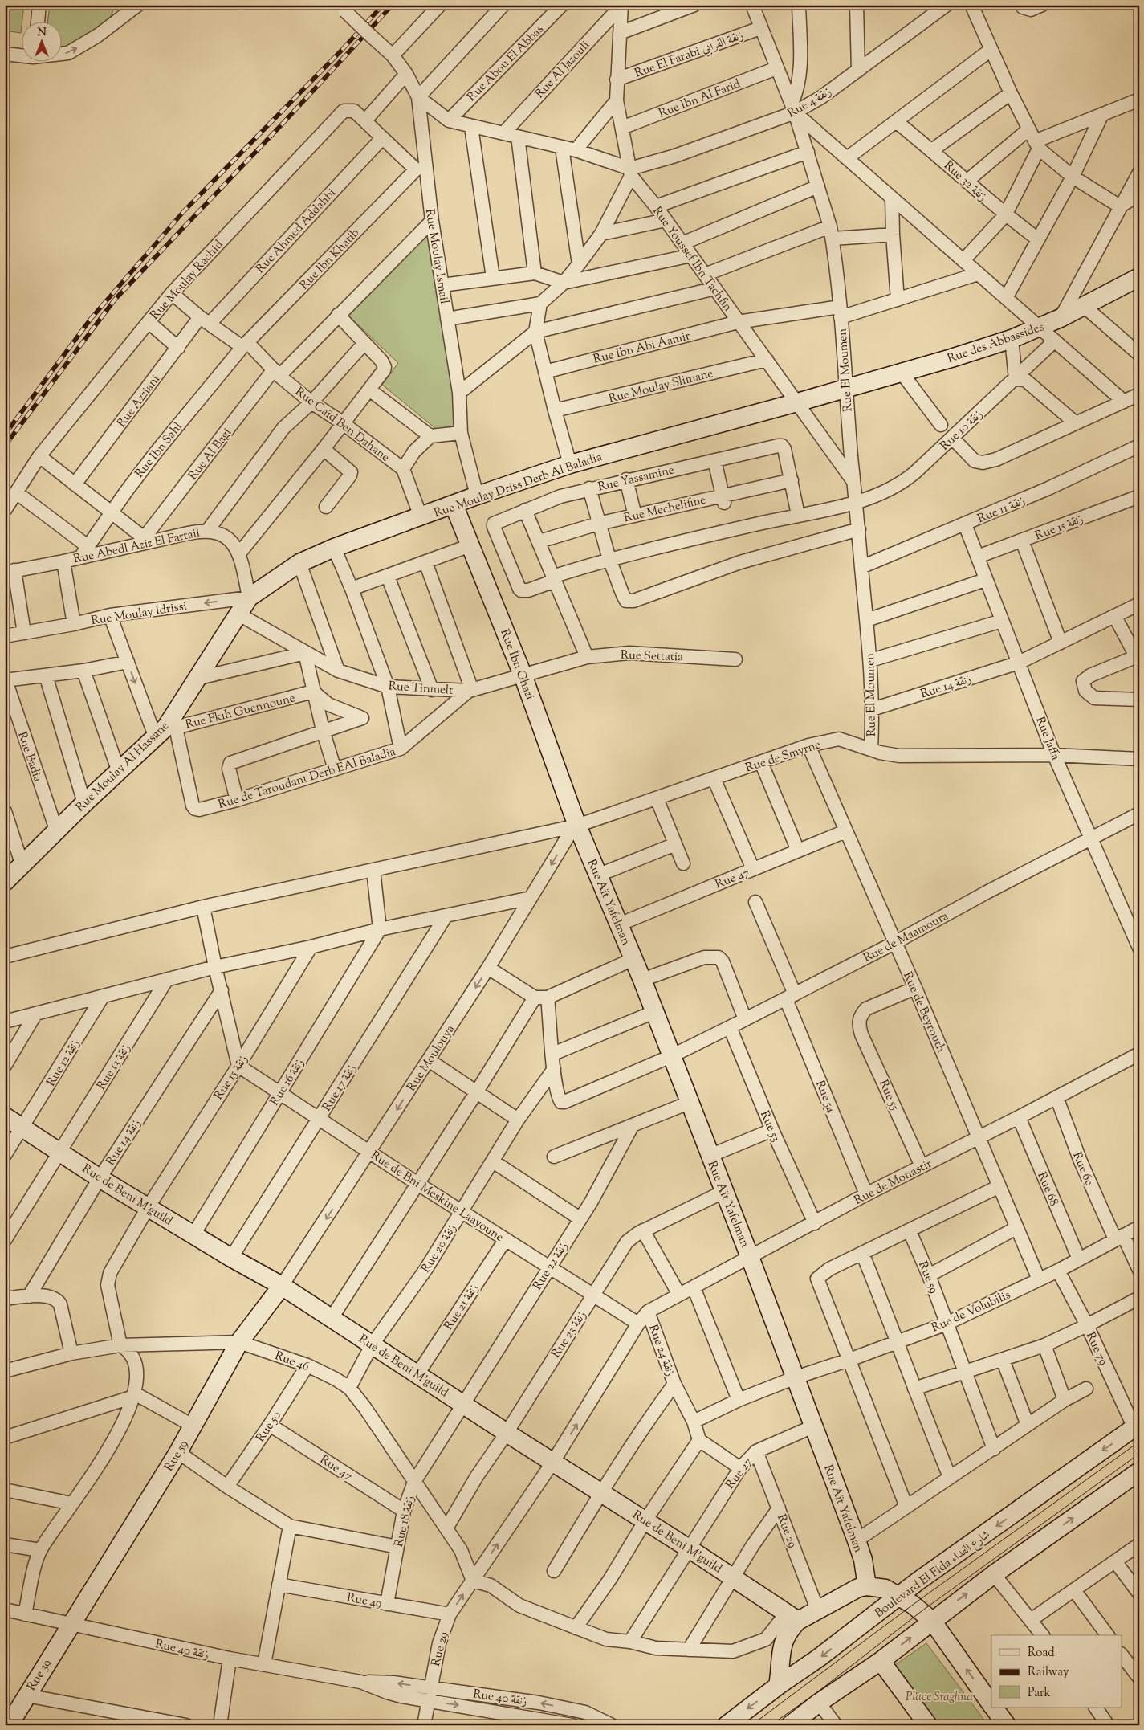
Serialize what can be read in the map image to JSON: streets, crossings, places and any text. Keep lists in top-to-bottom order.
{
  "streets": {
    "street": [
      "Rue El Farabi زنقة الفرابي",
      "Rue Abou El Abbas",
      "Rue Al Jazouli",
      "Rue Ibn Al Farid",
      "Rue 4 زنقة",
      "Rue 32 زنقة",
      "Rue Ahmed Addahbi",
      "Rue Moulay Ismail",
      "Rue Ibn Khatib",
      "Rue Youssef Ibn Tachfin",
      "Rue Moulay Rachid",
      "Rue des Abbassides",
      "Rue Ibn Abi Aamir",
      "Rue El Moumen",
      "Rue Moulay Slimane",
      "Rue Azziani",
      "Rue Caïd Ben Dahane",
      "Rue 10 زنقة",
      "Rue Ibn Sahl",
      "Rue Al Bagi",
      "Rue Yassamine",
      "Rue Moulay Driss Derb Al Baladia",
      "Rue Mechelifine",
      "Rue 11 زنقة",
      "Rue 15 زنقة",
      "Rue Abedl Aziz El Fartail",
      "Rue Moulay Idrissi",
      "Rue Settatia",
      "Rue Ibn Ghazi",
      "Rue 14 زنقة",
      "Rue Tinmelt",
      "Rue Fkih Guennoune",
      "Rue Jaffa",
      "Rue de Smyrne",
      "Rue Badia",
      "Rue Moulay Al Hassane",
      "Rue de Taroudant Derb EAl Baladia",
      "Rue 47",
      "Rue Aït Yafelman",
      "Rue de Maamoura",
      "Rue de Beyrouth",
      "Rue Moulouya",
      "Rue 12 زنقة",
      "Rue 13 زنقة",
      "Rue 16 زنقة",
      "Rue 17 زنقة",
      "Rue 55",
      "Rue 54",
      "Rue 53",
      "Rue 69",
      "Rue de Monastir",
      "Rue 68",
      "Rue de Beni M'guild",
      "Rue de Bni Meskine Laayoune",
      "Rue 20 زنقة",
      "Rue 22 زنقة",
      "Rue 59",
      "Rue 21 زنقة",
      "Rue de Volubilis",
      "Rue 23 زنقة",
      "Rue 79",
      "Rue 24 زنقة",
      "Rue 46",
      "Rue 50",
      "Rue 27",
      "Rue 18 زنقة",
      "Rue 29",
      "Boulevard El Fida شارع الفداء",
      "Rue 49",
      "Rue 40 زنقة",
      "Rue 39"
    ]
  },
  "crossings": [
    ["Rue El Farabi زنقة الفرابي", "Rue Youssef Ibn Tachfin"],
    ["Rue El Farabi زنقة الفرابي", "Rue El Moumen"],
    ["Rue Al Jazouli", "Rue Youssef Ibn Tachfin"],
    ["Rue Ibn Al Farid", "Rue Youssef Ibn Tachfin"],
    ["Rue Ibn Al Farid", "Rue El Moumen"],
    ["Rue 4 زنقة", "Rue Youssef Ibn Tachfin"],
    ["Rue 4 زنقة", "Rue El Moumen"],
    ["Rue Ahmed Addahbi", "Rue Azziani"],
    ["Rue Ahmed Addahbi", "Rue Caïd Ben Dahane"],
    ["Rue Moulay Ismail", "Rue Ibn Khatib"],
    ["Rue Moulay Ismail", "Rue Al Bagi"],
    ["Rue Moulay Ismail", "Rue Moulay Driss Derb Al Baladia"],
    ["Rue Ibn Khatib", "Rue Caïd Ben Dahane"],
    ["Rue Ibn Khatib", "Rue Ibn Sahl"],
    ["Rue Youssef Ibn Tachfin", "Rue Ibn Abi Aamir"],
    ["Rue Youssef Ibn Tachfin", "Rue El Moumen"],
    ["Rue Youssef Ibn Tachfin", "Rue Moulay Slimane"],
    ["Rue Youssef Ibn Tachfin", "Rue Moulay Driss Derb Al Baladia"],
    ["Rue Moulay Rachid", "Rue Caïd Ben Dahane"],
    ["Rue des Abbassides", "Rue El Moumen"],
    ["Rue des Abbassides", "Rue Moulay Driss Derb Al Baladia"],
    ["Rue Ibn Abi Aamir", "Rue El Moumen"],
    ["Rue El Moumen", "Rue 10 زنقة"],
    ["Rue El Moumen", "Rue Moulay Driss Derb Al Baladia"],
    ["Rue El Moumen", "Rue 11 زنقة"],
    ["Rue El Moumen", "Rue 14 زنقة"],
    ["Rue El Moumen", "Rue de Smyrne"],
    ["Rue Azziani", "Rue Caïd Ben Dahane"],
    ["Rue Caïd Ben Dahane", "Rue Ibn Sahl"],
    ["Rue Caïd Ben Dahane", "Rue Al Bagi"],
    ["Rue 10 زنقة", "Rue Yassamine"],
    ["Rue Ibn Sahl", "Rue Abedl Aziz El Fartail"],
    ["Rue Al Bagi", "Rue Abedl Aziz El Fartail"],
    ["Rue Yassamine", "Rue Mechelifine"],
    ["Rue Moulay Driss Derb Al Baladia", "Rue Abedl Aziz El Fartail"],
    ["Rue Moulay Driss Derb Al Baladia", "Rue Moulay Idrissi"],
    ["Rue Moulay Driss Derb Al Baladia", "Rue Ibn Ghazi"],
    ["Rue Moulay Driss Derb Al Baladia", "Rue Moulay Al Hassane"],
    ["Rue 11 زنقة", "Rue Jaffa"],
    ["Rue 15 زنقة", "Rue Jaffa"],
    ["Rue 15 زنقة", "Rue de Beni M'guild"],
    ["Rue 15 زنقة", "Rue de Bni Meskine Laayoune"],
    ["Rue Abedl Aziz El Fartail", "Rue Moulay Idrissi"],
    ["Rue Abedl Aziz El Fartail", "Rue Moulay Al Hassane"],
    ["Rue Moulay Idrissi", "Rue Moulay Al Hassane"],
    ["Rue Settatia", "Rue Ibn Ghazi"],
    ["Rue Settatia", "Rue Tinmelt"],
    ["Rue Ibn Ghazi", "Rue Tinmelt"],
    ["Rue Ibn Ghazi", "Rue de Smyrne"],
    ["Rue Ibn Ghazi", "Rue Aït Yafelman"],
    ["Rue Ibn Ghazi", "Rue Moulouya"],
    ["Rue 14 زنقة", "Rue Jaffa"],
    ["Rue 14 زنقة", "Rue de Beni M'guild"],
    ["Rue Tinmelt", "Rue Moulay Al Hassane"],
    ["Rue Tinmelt", "Rue de Taroudant Derb EAl Baladia"],
    ["Rue Fkih Guennoune", "Rue Moulay Al Hassane"],
    ["Rue Fkih Guennoune", "Rue de Taroudant Derb EAl Baladia"],
    ["Rue Jaffa", "Rue de Smyrne"],
    ["Rue Jaffa", "Rue de Maamoura"],
    ["Rue de Smyrne", "Rue Aït Yafelman"],
    ["Rue de Smyrne", "Rue de Beyrouth"],
    ["Rue de Smyrne", "Rue Moulouya"],
    ["Rue Badia", "Rue Moulay Al Hassane"],
    ["Rue Moulay Al Hassane", "Rue de Taroudant Derb EAl Baladia"],
    ["Rue 47", "Rue Aït Yafelman"],
    ["Rue 47", "Rue de Beyrouth"],
    ["Rue 47", "Rue 50"],
    ["Rue 47", "Rue 18 زنقة"],
    ["Rue Aït Yafelman", "Rue de Maamoura"],
    ["Rue Aït Yafelman", "Rue Moulouya"],
    ["Rue Aït Yafelman", "Rue de Monastir"],
    ["Rue Aït Yafelman", "Rue de Volubilis"],
    ["Rue Aït Yafelman", "Rue 27"],
    ["Rue de Maamoura", "Rue de Beyrouth"],
    ["Rue de Maamoura", "Rue 54"],
    ["Rue de Maamoura", "Rue 53"],
    ["Rue de Maamoura", "Rue 20 زنقة"],
    ["Rue de Beyrouth", "Rue 55"],
    ["Rue de Beyrouth", "Rue de Monastir"],
    ["Rue de Beyrouth", "Rue de Volubilis"],
    ["Rue Moulouya", "Rue de Beni M'guild"],
    ["Rue Moulouya", "Rue de Bni Meskine Laayoune"],
    ["Rue Moulouya", "Rue 59"],
    ["Rue 12 زنقة", "Rue de Beni M'guild"],
    ["Rue 13 زنقة", "Rue de Beni M'guild"],
    ["Rue 16 زنقة", "Rue de Beni M'guild"],
    ["Rue 16 زنقة", "Rue de Bni Meskine Laayoune"],
    ["Rue 17 زنقة", "Rue de Beni M'guild"],
    ["Rue 17 زنقة", "Rue de Bni Meskine Laayoune"],
    ["Rue 55", "Rue de Monastir"],
    ["Rue 54", "Rue de Monastir"],
    ["Rue 53", "Rue de Monastir"],
    ["Rue 69", "Rue de Monastir"],
    ["Rue 69", "Rue de Volubilis"],
    ["Rue de Monastir", "Rue 68"],
    ["Rue de Monastir", "Rue 24 زنقة"],
    ["Rue 68", "Rue de Volubilis"],
    ["Rue de Beni M'guild", "Rue 20 زنقة"],
    ["Rue de Beni M'guild", "Rue 22 زنقة"],
    ["Rue de Beni M'guild", "Rue 59"],
    ["Rue de Beni M'guild", "Rue 21 زنقة"],
    ["Rue de Beni M'guild", "Rue 23 زنقة"],
    ["Rue de Beni M'guild", "Rue 24 زنقة"],
    ["Rue de Beni M'guild", "Rue 27"],
    ["Rue de Beni M'guild", "Rue 18 زنقة"],
    ["Rue de Bni Meskine Laayoune", "Rue 20 زنقة"],
    ["Rue de Bni Meskine Laayoune", "Rue 22 زنقة"],
    ["Rue de Bni Meskine Laayoune", "Rue 21 زنقة"],
    ["Rue de Bni Meskine Laayoune", "Rue 23 زنقة"],
    ["Rue de Bni Meskine Laayoune", "Rue 24 زنقة"],
    ["Rue 20 زنقة", "Rue 46"],
    ["Rue 22 زنقة", "Rue 18 زنقة"],
    ["Rue 59", "Rue de Volubilis"],
    ["Rue 59", "Rue 46"],
    ["Rue 59", "Rue 40 زنقة"],
    ["Rue 59", "Rue 39"],
    ["Rue de Volubilis", "Rue 79"],
    ["Rue de Volubilis", "Rue 24 زنقة"],
    ["Rue 23 زنقة", "Rue 46"],
    ["Rue 79", "Boulevard El Fida شارع الفداء"],
    ["Rue 24 زنقة", "Rue 46"],
    ["Rue 24 زنقة", "Rue 29"],
    ["Rue 46", "Rue 50"],
    ["Rue 46", "Rue 18 زنقة"],
    ["Rue 46", "Rue 29"],
    ["Rue 27", "Rue 29"],
    ["Rue 18 زنقة", "Rue 49"],
    ["Rue 29", "Rue 49"],
    ["Rue 29", "Rue 40 زنقة"],
    ["Rue 40 زنقة", "Rue 39"]
  ],
  "parks": ["Place Sraghna"],
  "legend": ["Road", "Railway", "Park"],
  "north": "top"
}
